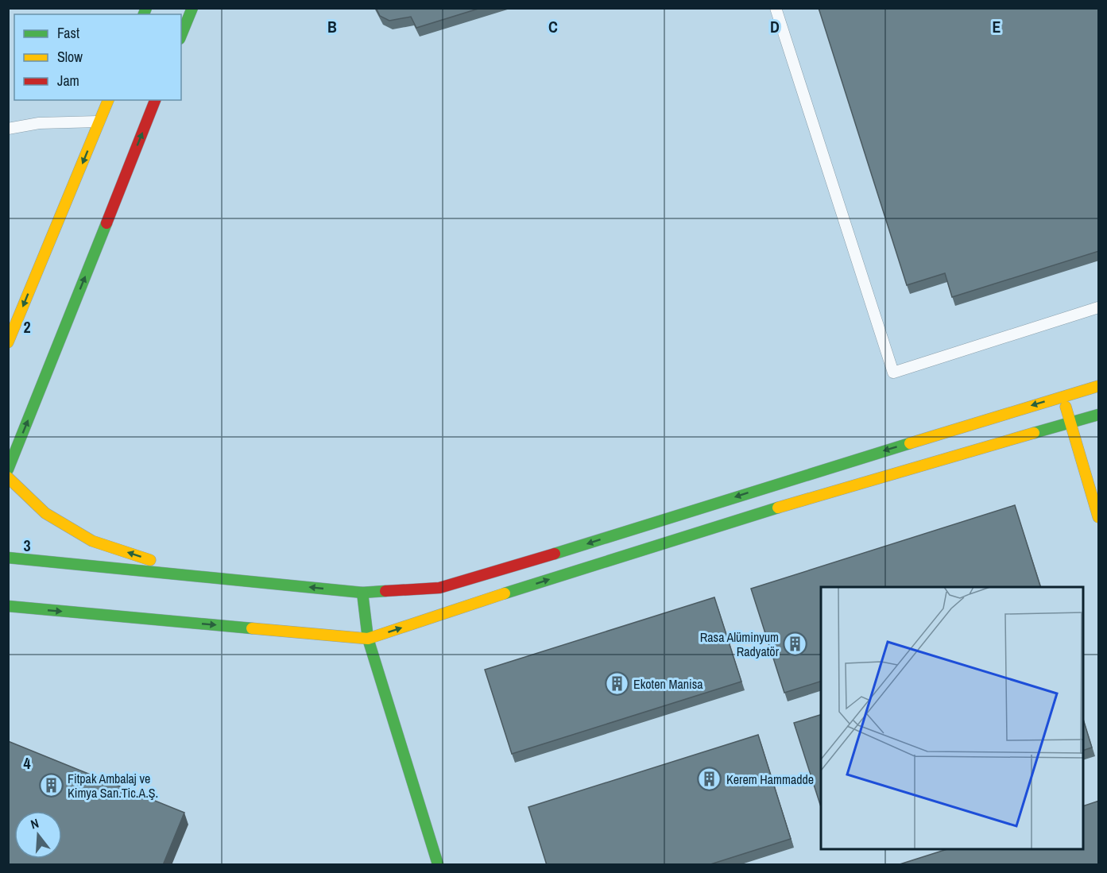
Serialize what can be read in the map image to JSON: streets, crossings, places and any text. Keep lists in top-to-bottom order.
{
  "places": {
    "building": [
      "Rasa Alüminyum Radyatör",
      "Ekoten Manisa",
      "Kerem Hammadde",
      "Fitpak Ambalaj ve Kimya San.Tic.A.Ş."
    ]
  },
  "legend": ["Fast", "Slow", "Jam"],
  "north": "top",
  "grid": {
    "columns": [
      "B",
      "C",
      "D",
      "E"
    ],
    "rows": ["2", "3", "4"]
  }
}
